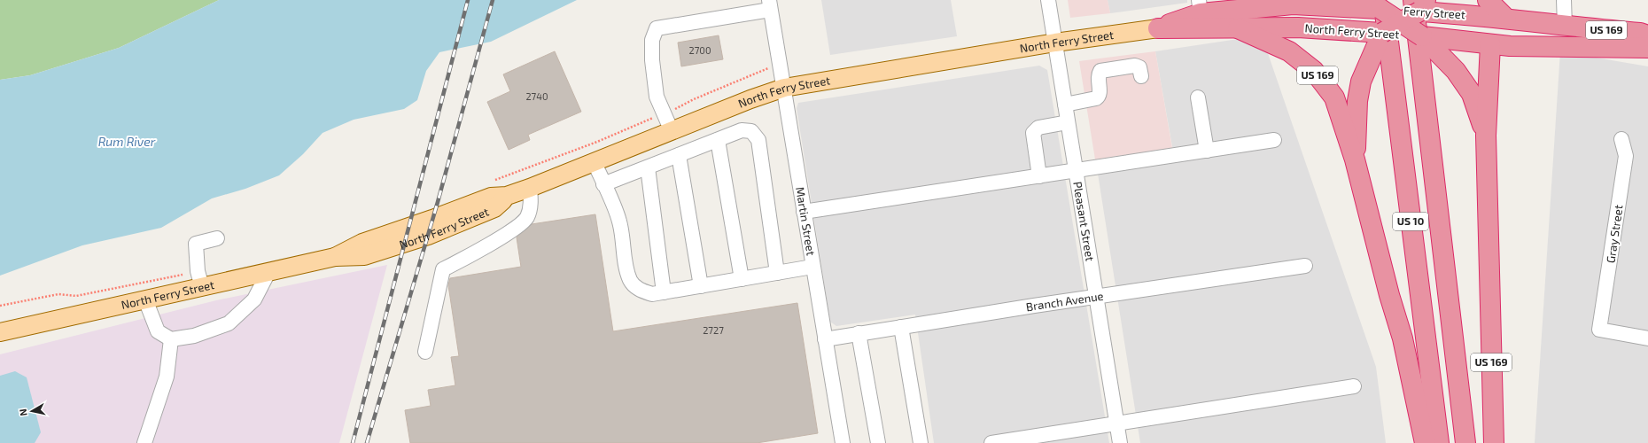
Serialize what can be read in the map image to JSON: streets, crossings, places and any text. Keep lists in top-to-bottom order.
{
  "streets": {
    "highway": [
      "Ferry Street",
      "US 169",
      "North Ferry Street",
      "US 10"
    ],
    "street": [
      "Martin Street",
      "Pleasant Street",
      "Gray Street",
      "Branch Avenue"
    ]
  },
  "crossings": [
    ["Ferry Street", "US 169"],
    ["Ferry Street", "North Ferry Street"],
    ["Ferry Street", "US 10"],
    ["US 169", "North Ferry Street"],
    ["North Ferry Street", "Martin Street"],
    ["North Ferry Street", "Pleasant Street"],
    ["Martin Street", "Branch Avenue"],
    ["Pleasant Street", "Branch Avenue"]
  ],
  "water": ["Rum River"],
  "house_numbers": ["2700", "2740", "2727"],
  "north": "left"
}
